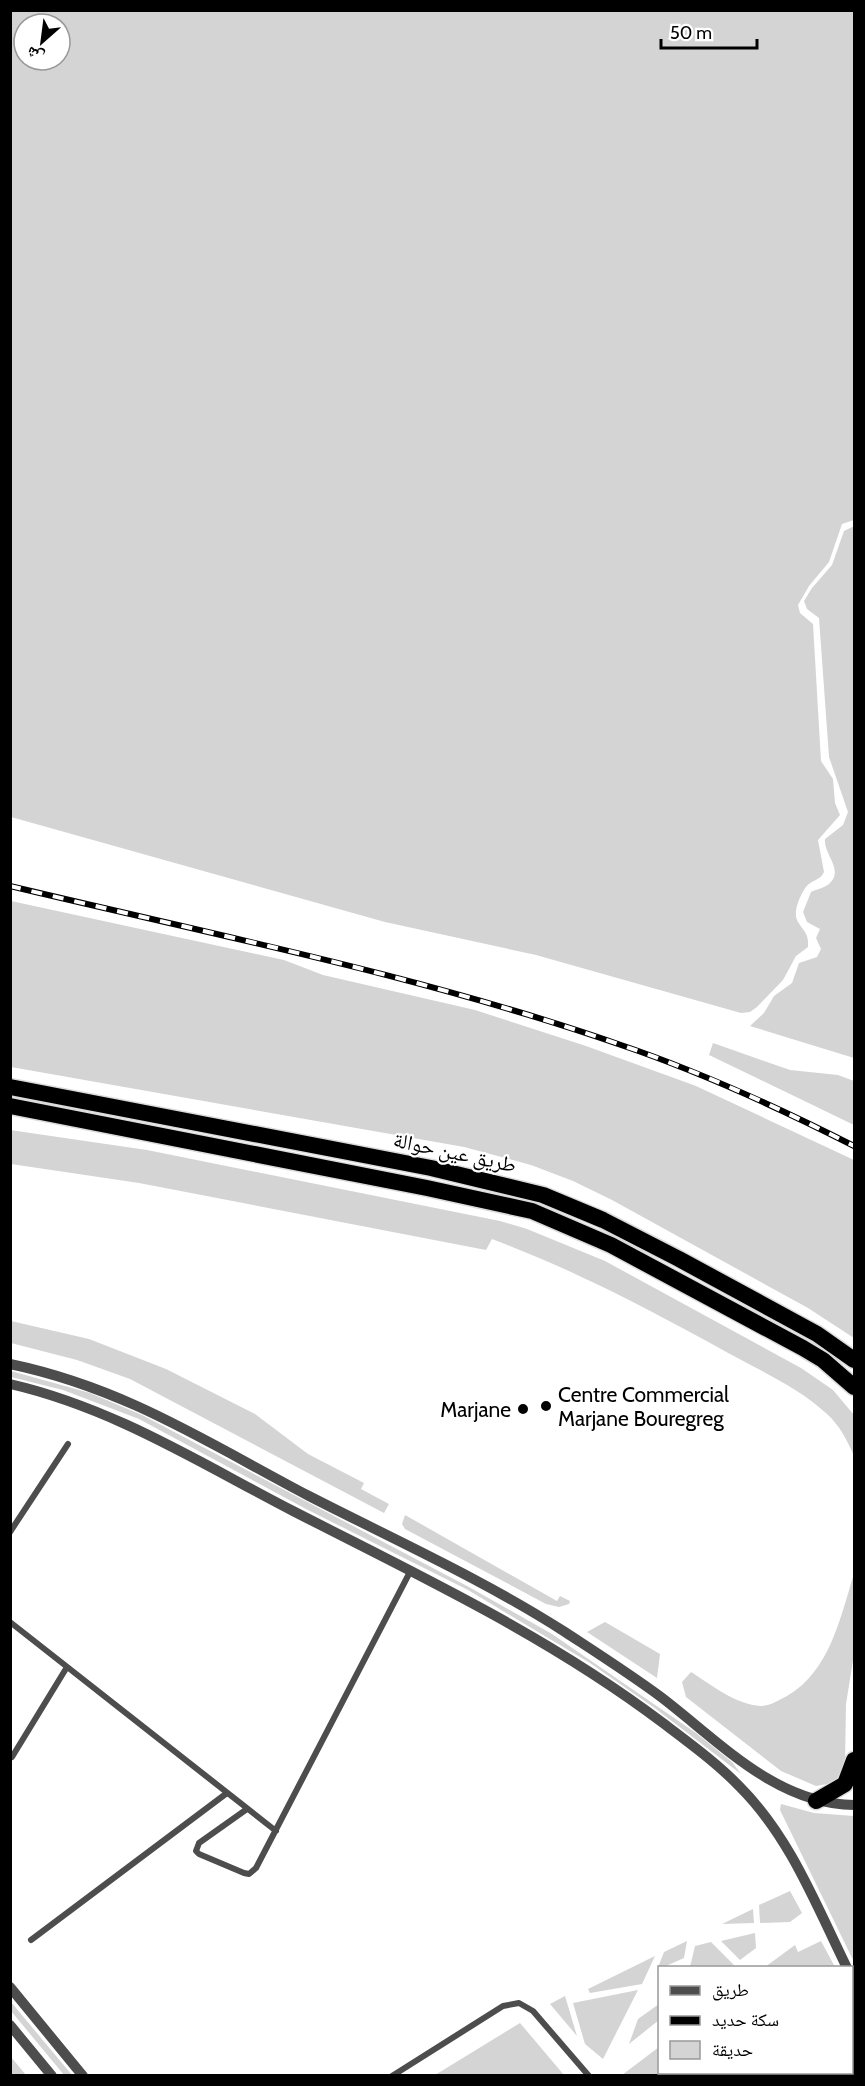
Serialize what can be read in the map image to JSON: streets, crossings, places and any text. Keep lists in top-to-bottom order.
{
  "streets": {
    "highway": ["طريق عين حوالة"]
  },
  "places": ["Centre Commercial Marjane Bouregreg", "Marjane"],
  "legend": ["طريق", "سكة حديد", "حديقة"],
  "scale_bar": "50 m",
  "north": "bottom left"
}
